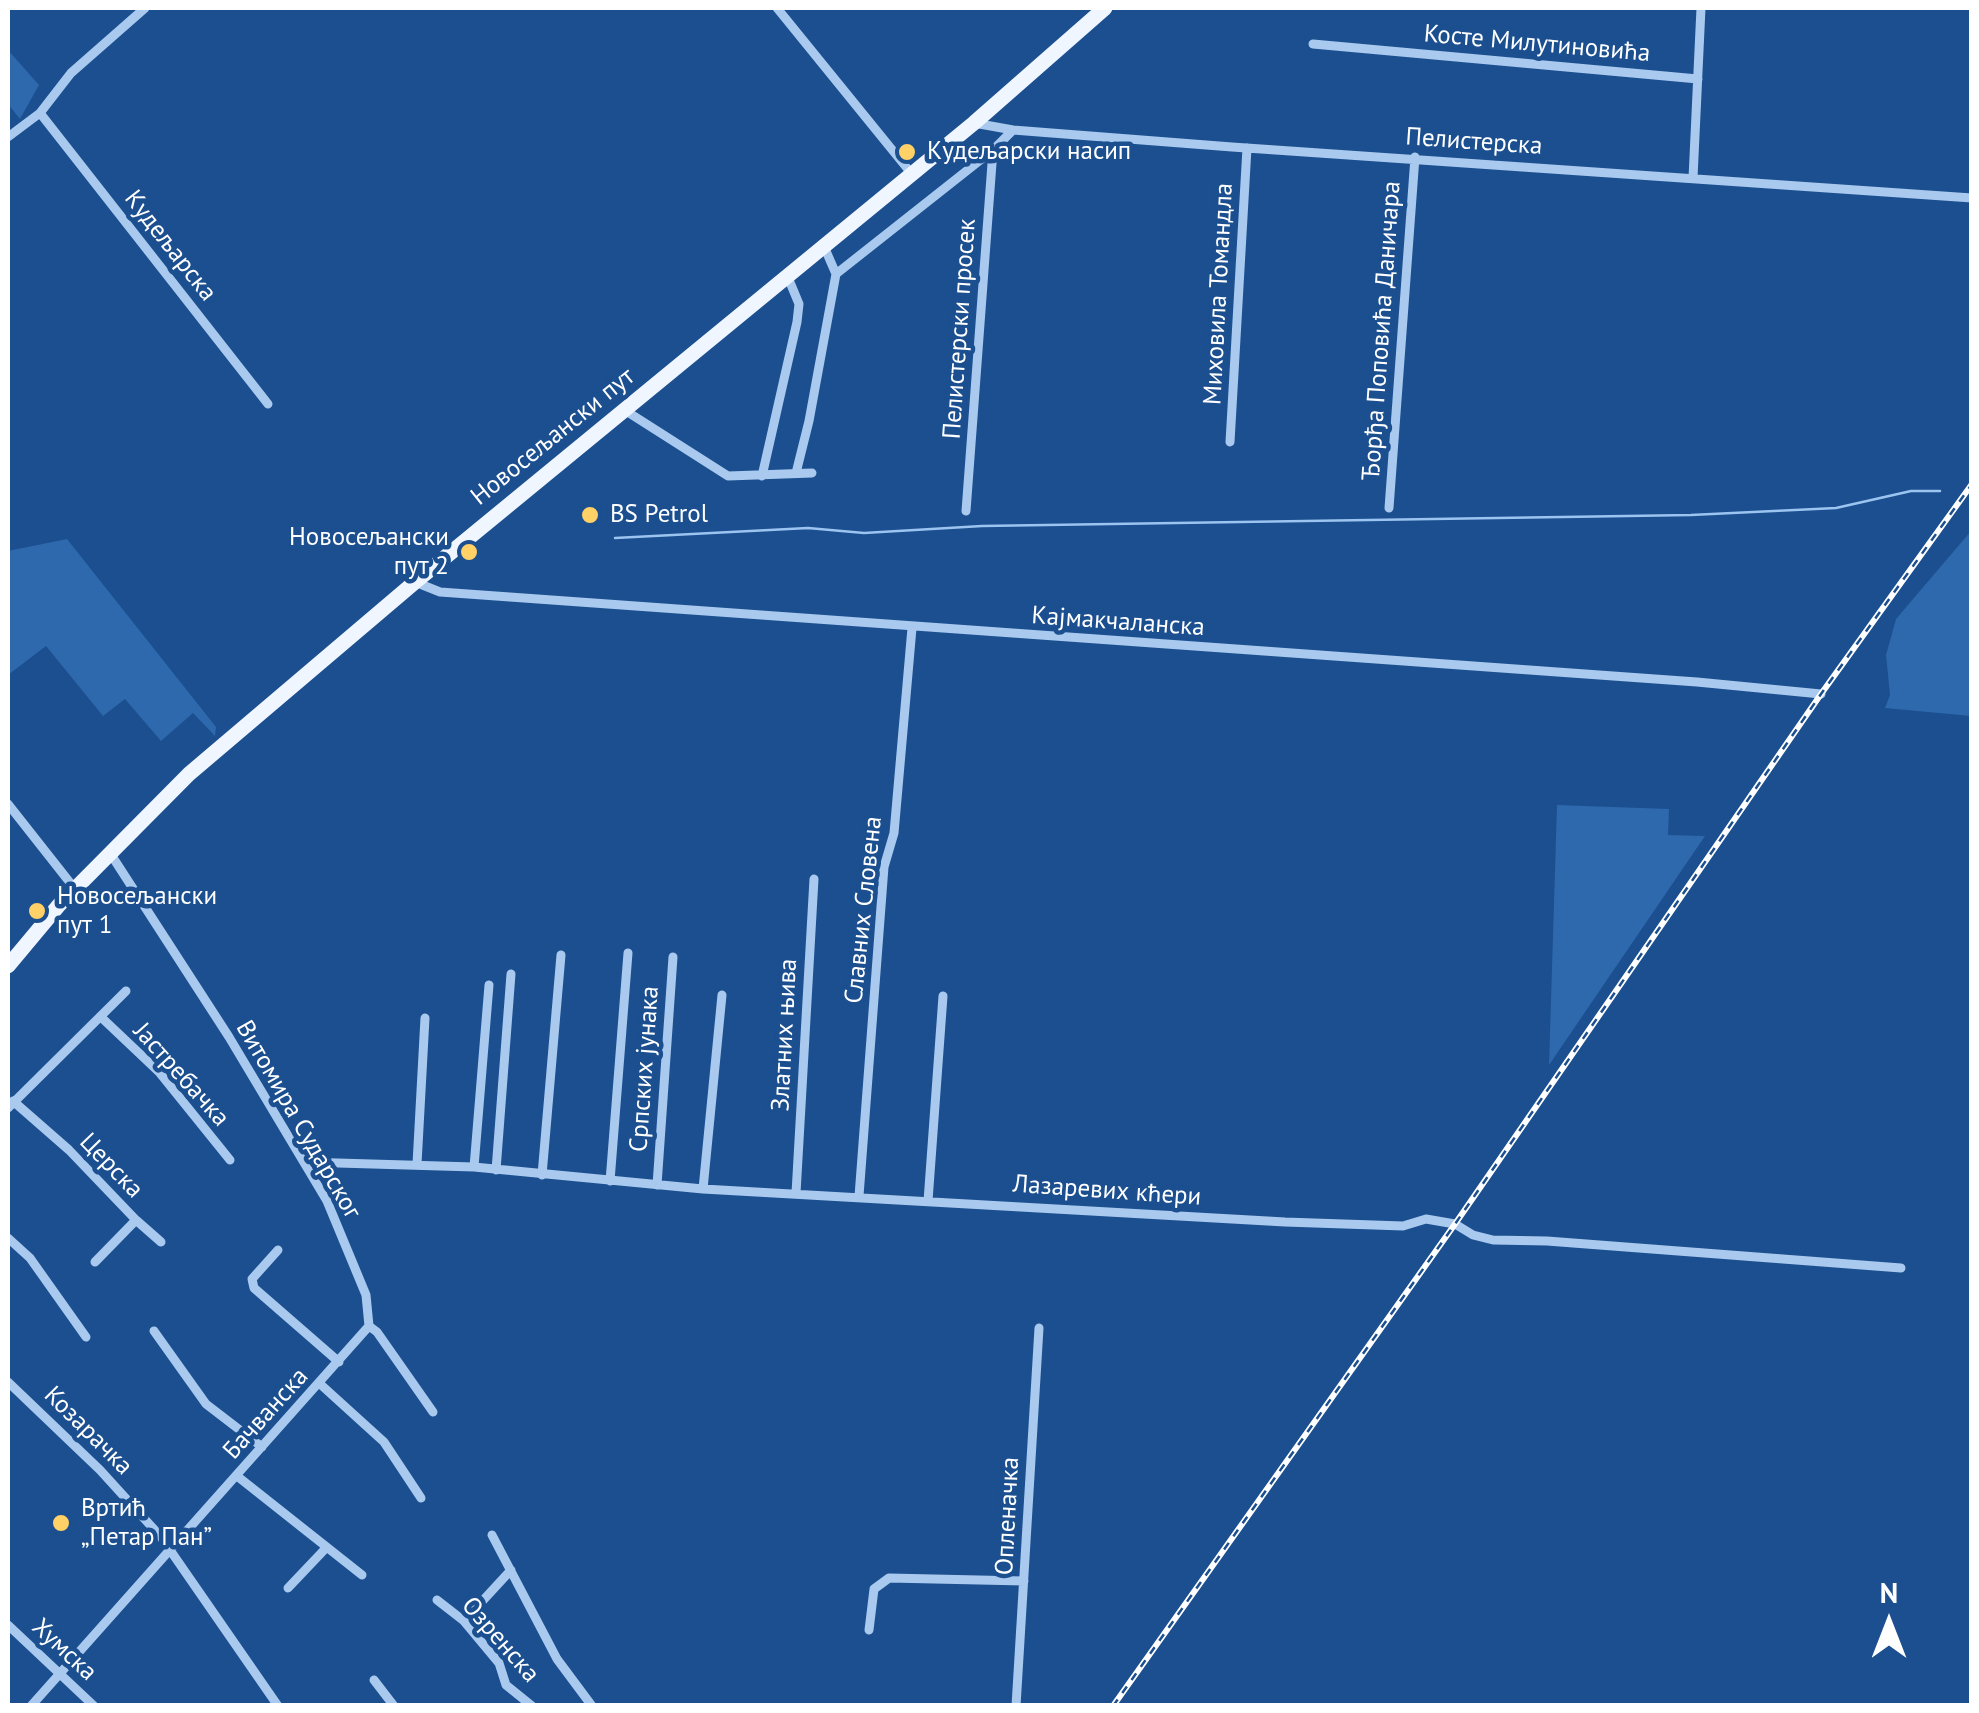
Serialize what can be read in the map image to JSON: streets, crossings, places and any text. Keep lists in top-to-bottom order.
{
  "streets": {
    "main road": ["Новосељански пут"],
    "street": [
      "Косте Милутиновића",
      "Пелистерска",
      "Кудељарска",
      "Миховила Томандла",
      "Пелистерски просек",
      "Ђорђа Поповића Даничара",
      "Кајмакчаланска",
      "Славних Словена",
      "Златних њива",
      "Српских јунака",
      "Јастребачка",
      "Витомира Сударског",
      "Церска",
      "Лазаревих кћери",
      "Бачванска",
      "Козарачка",
      "Опленачка",
      "Озренска",
      "Хумска"
    ]
  },
  "crossings": [
    ["Пелистерска", "Миховила Томандла"],
    ["Пелистерска", "Ђорђа Поповића Даничара"],
    ["Пелистерска", "Новосељански пут"],
    ["Новосељански пут", "Кајмакчаланска"],
    ["Новосељански пут", "Витомира Сударског"],
    ["Кајмакчаланска", "Славних Словена"],
    ["Славних Словена", "Лазаревих кћери"],
    ["Златних њива", "Лазаревих кћери"],
    ["Српских јунака", "Лазаревих кћери"],
    ["Витомира Сударског", "Лазаревих кћери"],
    ["Витомира Сударског", "Бачванска"],
    ["Бачванска", "Козарачка"],
    ["Бачванска", "Хумска"]
  ],
  "places": [
    "Кудељарски насип",
    "BS Petrol",
    "Новосељански пут 2",
    "Новосељански пут 1",
    "Вртић „Петар Пан”"
  ],
  "north": "top"
}
